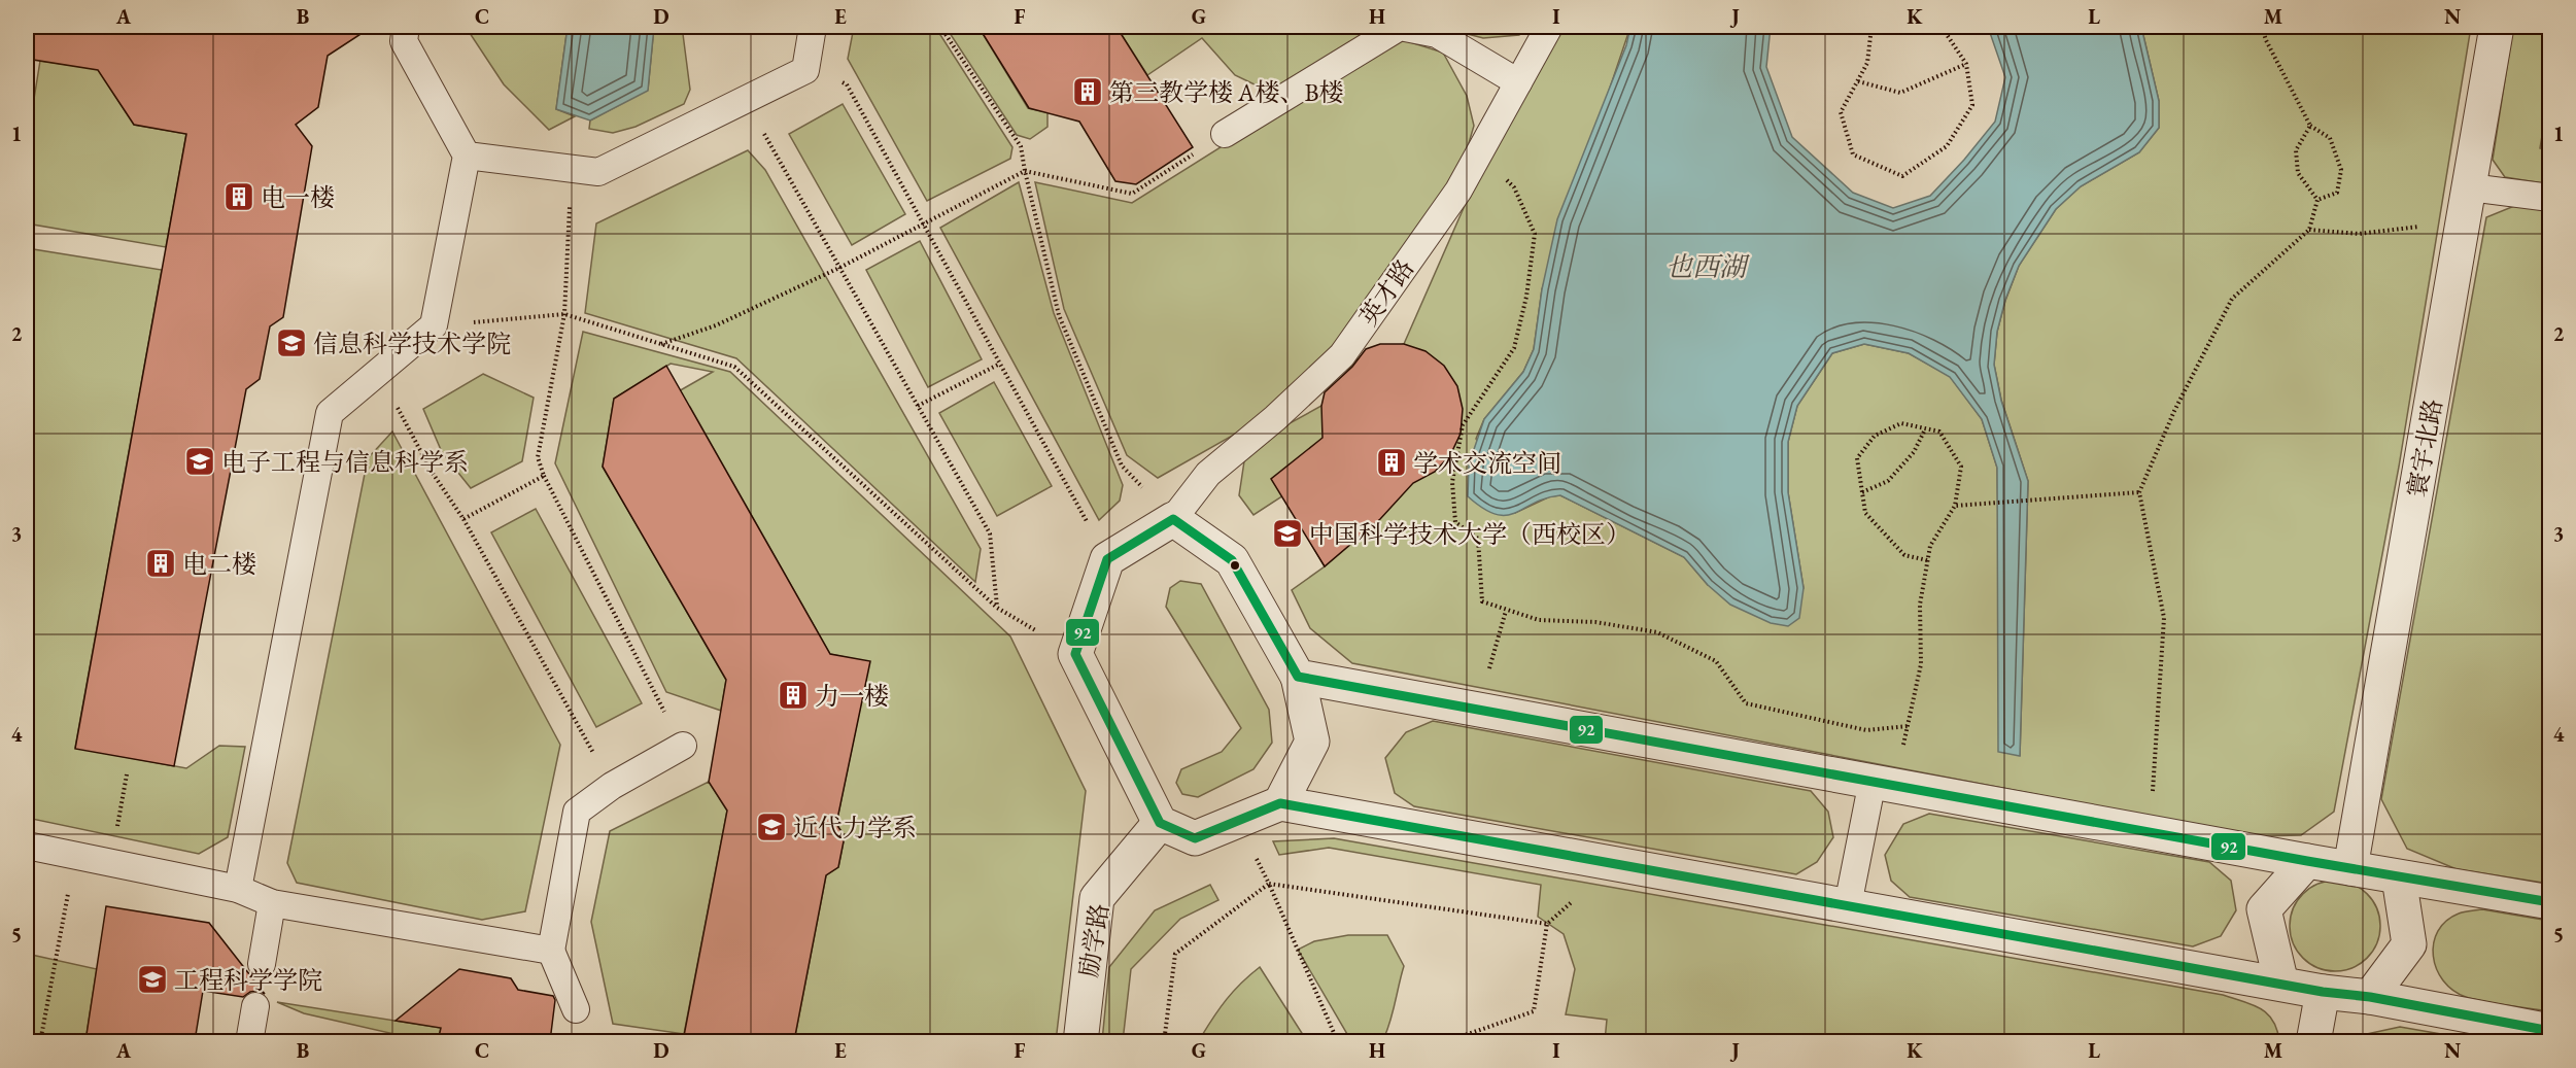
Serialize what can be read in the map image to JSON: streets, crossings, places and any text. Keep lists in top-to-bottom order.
{
  "streets": {
    "street": ["寰宇北路", "励学路"],
    "lane": ["英才路"]
  },
  "water": ["也西湖"],
  "places": {
    "building": [
      "第三教学楼 A楼、B楼",
      "电一楼",
      "学术交流空间",
      "电二楼",
      "力一楼"
    ],
    "school or university": [
      "信息科学技术学院",
      "电子工程与信息科学系",
      "中国科学技术大学（西校区）",
      "近代力学系",
      "工程科学学院"
    ]
  },
  "lines": ["transit line 92"],
  "grid": {
    "columns": [
      "A",
      "B",
      "C",
      "D",
      "E",
      "F",
      "G",
      "H",
      "I",
      "J",
      "K",
      "L",
      "M",
      "N"
    ],
    "rows": [
      "1",
      "2",
      "3",
      "4",
      "5"
    ]
  }
}
